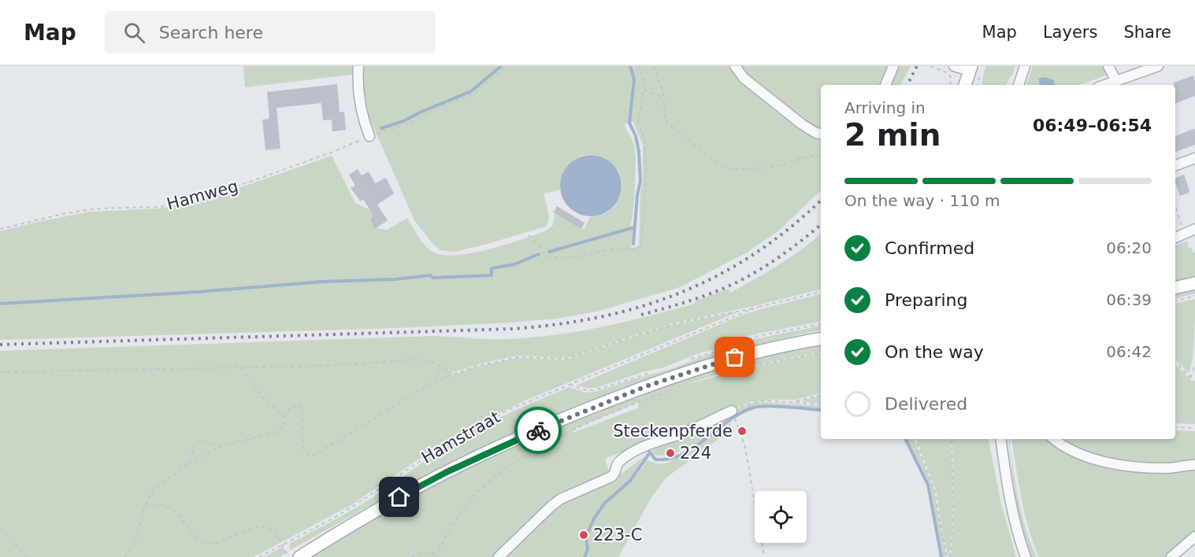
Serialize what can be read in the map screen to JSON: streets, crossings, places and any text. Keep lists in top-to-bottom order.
{
  "streets": {
    "main road": ["Hamstraat"],
    "path": ["Hamweg"]
  },
  "places": ["Steckenpferde", "224", "223-C"],
  "page": {
    "header": "Map",
    "search": "Search here",
    "nav": ["Map", "Layers", "Share"],
    "heading": ["2 min", "Arriving in", "06:49–06:54"],
    "bar": "On the way · 110 m",
    "list": [
      ["Confirmed", "06:20"],
      ["Preparing", "06:39"],
      ["On the way", "06:42"],
      "Delivered"
    ]
  }
}
